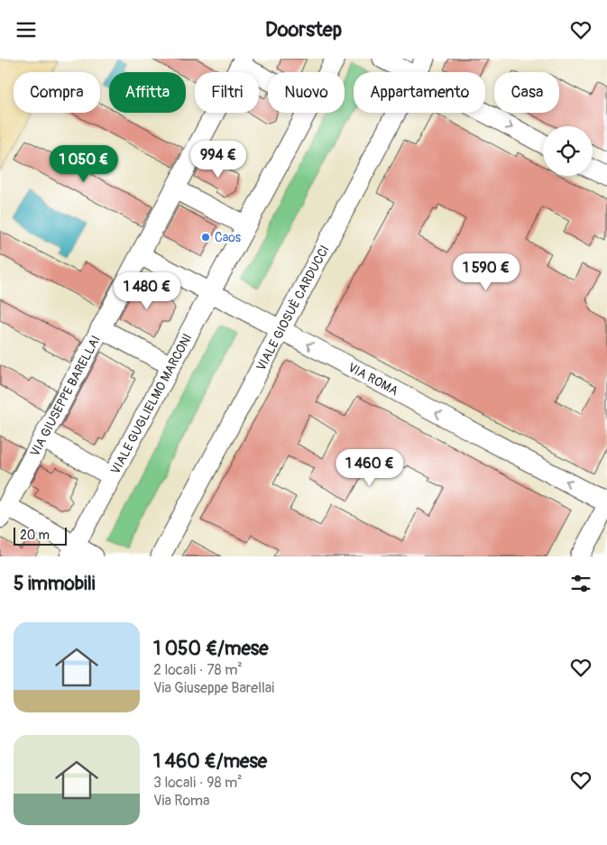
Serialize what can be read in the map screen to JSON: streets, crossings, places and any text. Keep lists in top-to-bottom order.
{
  "streets": {
    "street": [
      "VIALE GIOSUÈ CARDUCCI",
      "VIA ROMA",
      "VIA GIUSEPPE BARELLAI",
      "VIALE GUGLIELMO MARCONI"
    ]
  },
  "crossings": [
    ["VIALE GIOSUÈ CARDUCCI", "VIA ROMA"],
    ["VIA ROMA", "VIA GIUSEPPE BARELLAI"],
    ["VIA ROMA", "VIALE GUGLIELMO MARCONI"]
  ],
  "one_way": ["VIA ROMA"],
  "places": ["Caos"],
  "scale_bar": "20 m",
  "page": {
    "header": "Doorstep",
    "chip": [
      "Compra",
      "Affitta",
      "Filtri",
      "Nuovo",
      "Appartamento",
      "Casa"
    ],
    "price": [
      "994 €",
      "1 050 €",
      "1 590 €",
      "1 480 €",
      "1 460 €"
    ],
    "scale": "20 m",
    "heading": "5 immobili",
    "list": [
      {
        "name": "1 050 €/mese",
        "note": "2 locali · 78 m² · Via Giuseppe Barellai"
      },
      {
        "name": "1 460 €/mese",
        "note": "3 locali · 98 m² · Via Roma"
      }
    ]
  }
}
